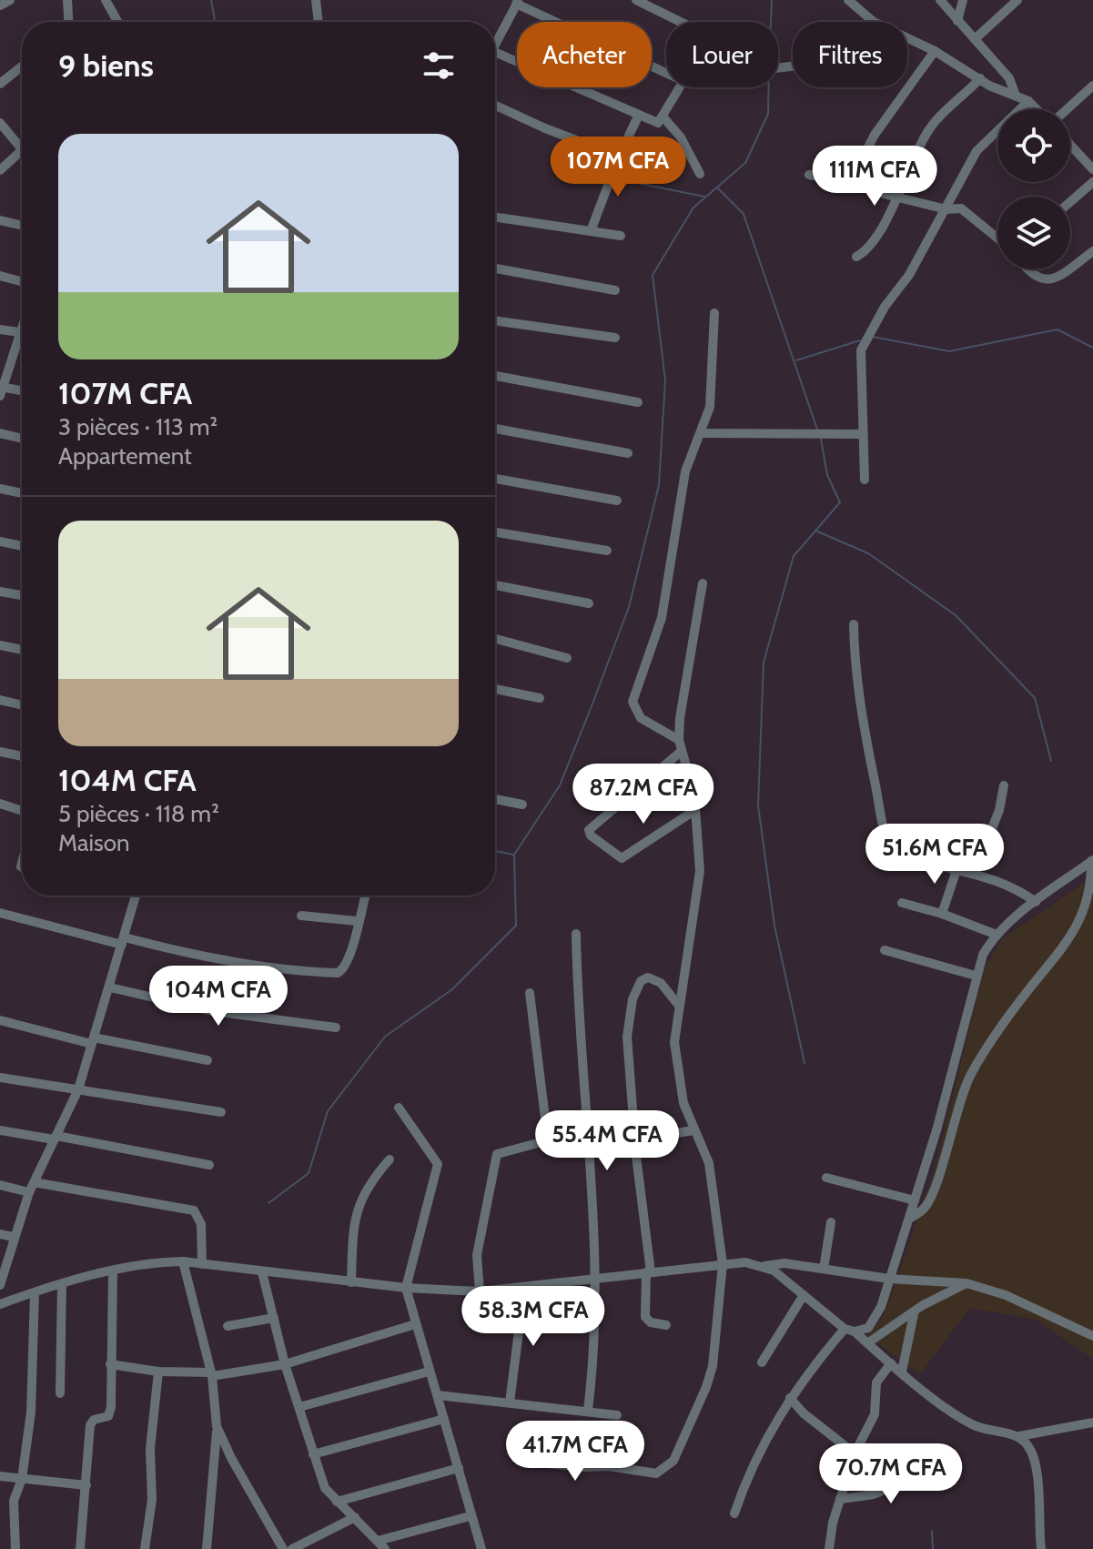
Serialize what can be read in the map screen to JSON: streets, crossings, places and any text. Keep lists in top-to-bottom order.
{
  "page": {
    "chip": ["Acheter", "Louer", "Filtres"],
    "heading": "9 biens",
    "list": [
      {
        "name": "107M CFA",
        "note": "3 pièces · 113 m² · Appartement"
      },
      {
        "name": "104M CFA",
        "note": "5 pièces · 118 m² · Maison"
      }
    ],
    "price": [
      "107M CFA",
      "111M CFA",
      "87.2M CFA",
      "51.6M CFA",
      "104M CFA",
      "55.4M CFA",
      "58.3M CFA",
      "41.7M CFA",
      "70.7M CFA"
    ]
  }
}
